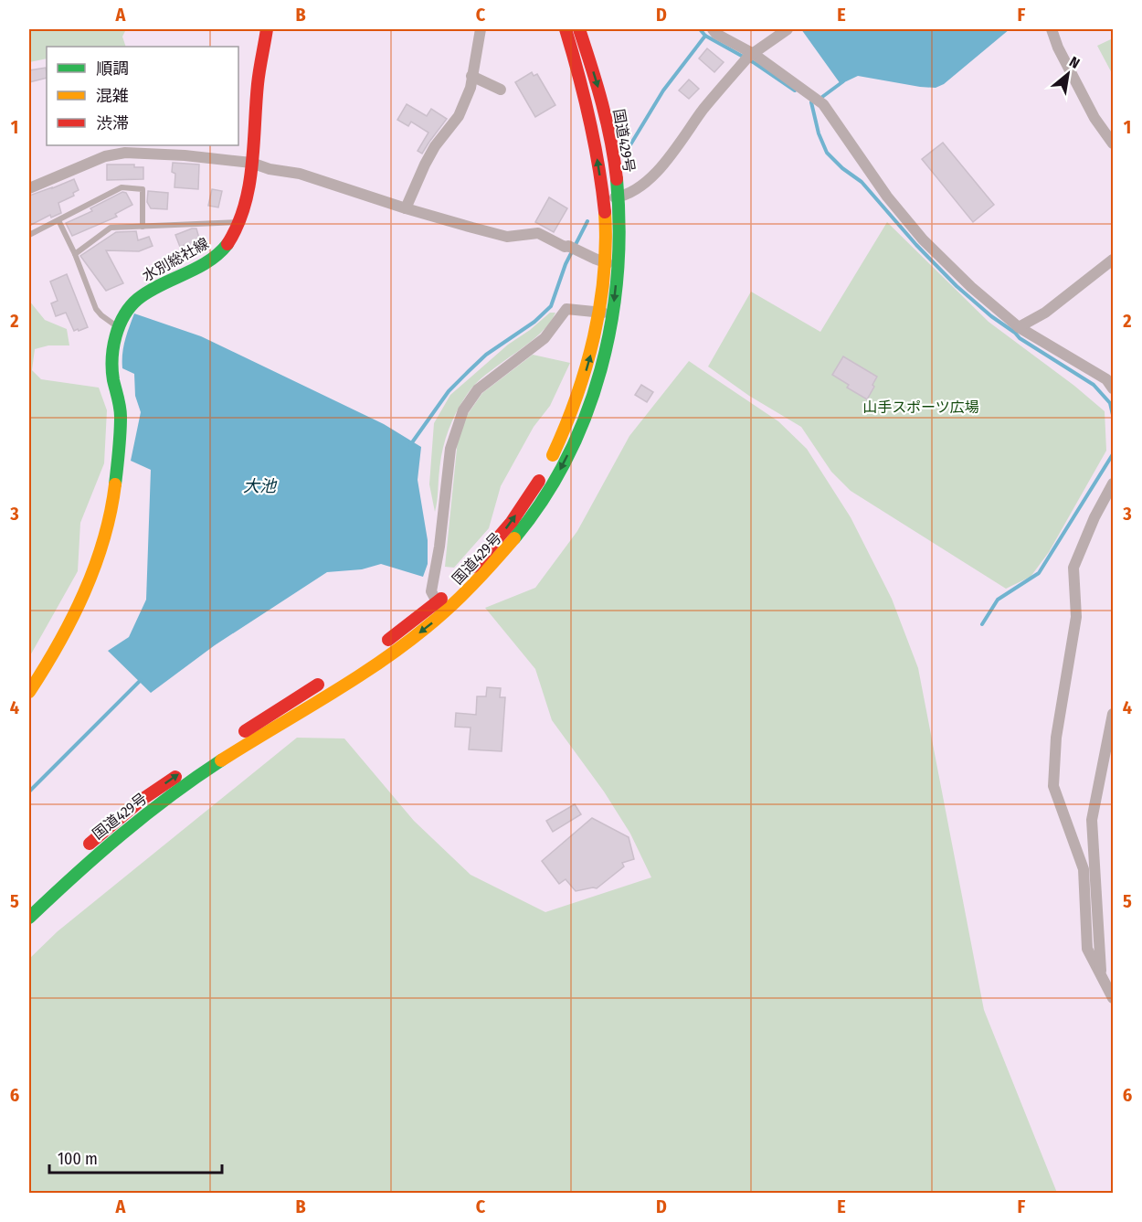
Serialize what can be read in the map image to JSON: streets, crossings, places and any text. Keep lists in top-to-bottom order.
{
  "streets": {
    "main road": ["国道429号", "水別総社線"]
  },
  "water": ["大池"],
  "parks": ["山手スポーツ広場"],
  "legend": ["順調", "混雑", "渋滞"],
  "scale_bar": "100 m",
  "north": "top right",
  "grid": {
    "columns": [
      "A",
      "B",
      "C",
      "D",
      "E",
      "F"
    ],
    "rows": [
      "1",
      "2",
      "3",
      "4",
      "5",
      "6"
    ]
  }
}
